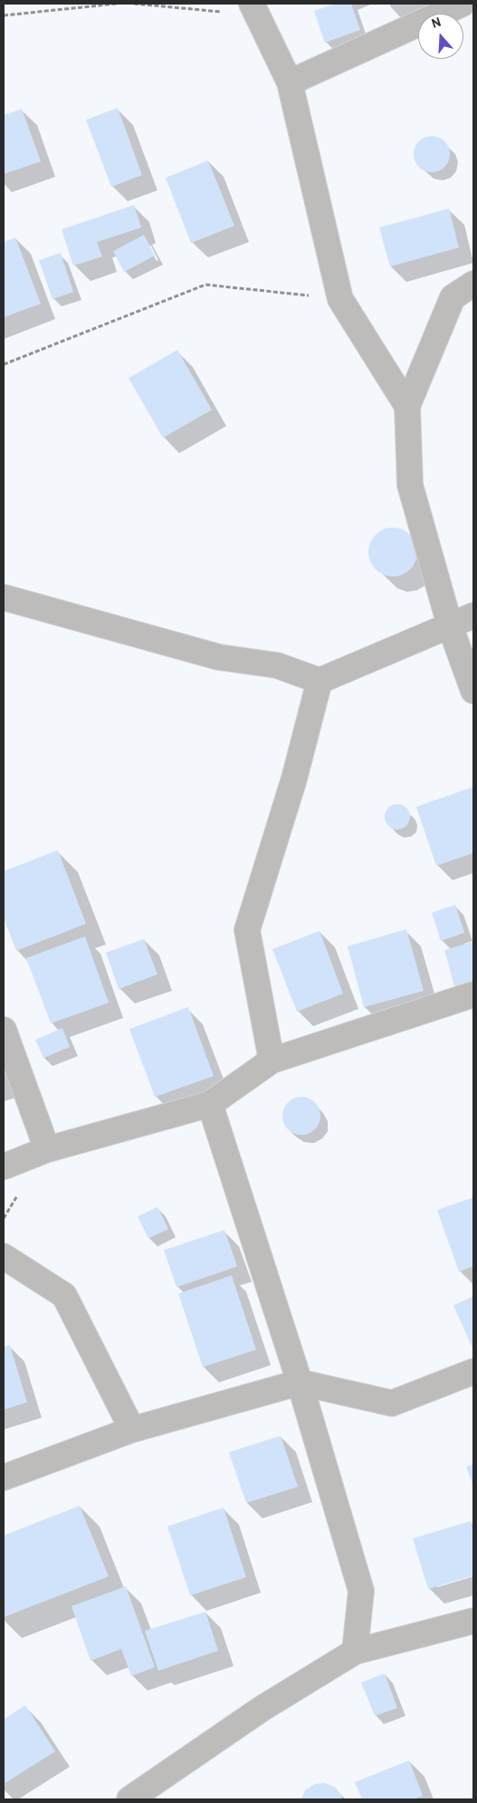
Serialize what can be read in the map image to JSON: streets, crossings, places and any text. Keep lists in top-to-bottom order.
{
  "north": "top"
}
